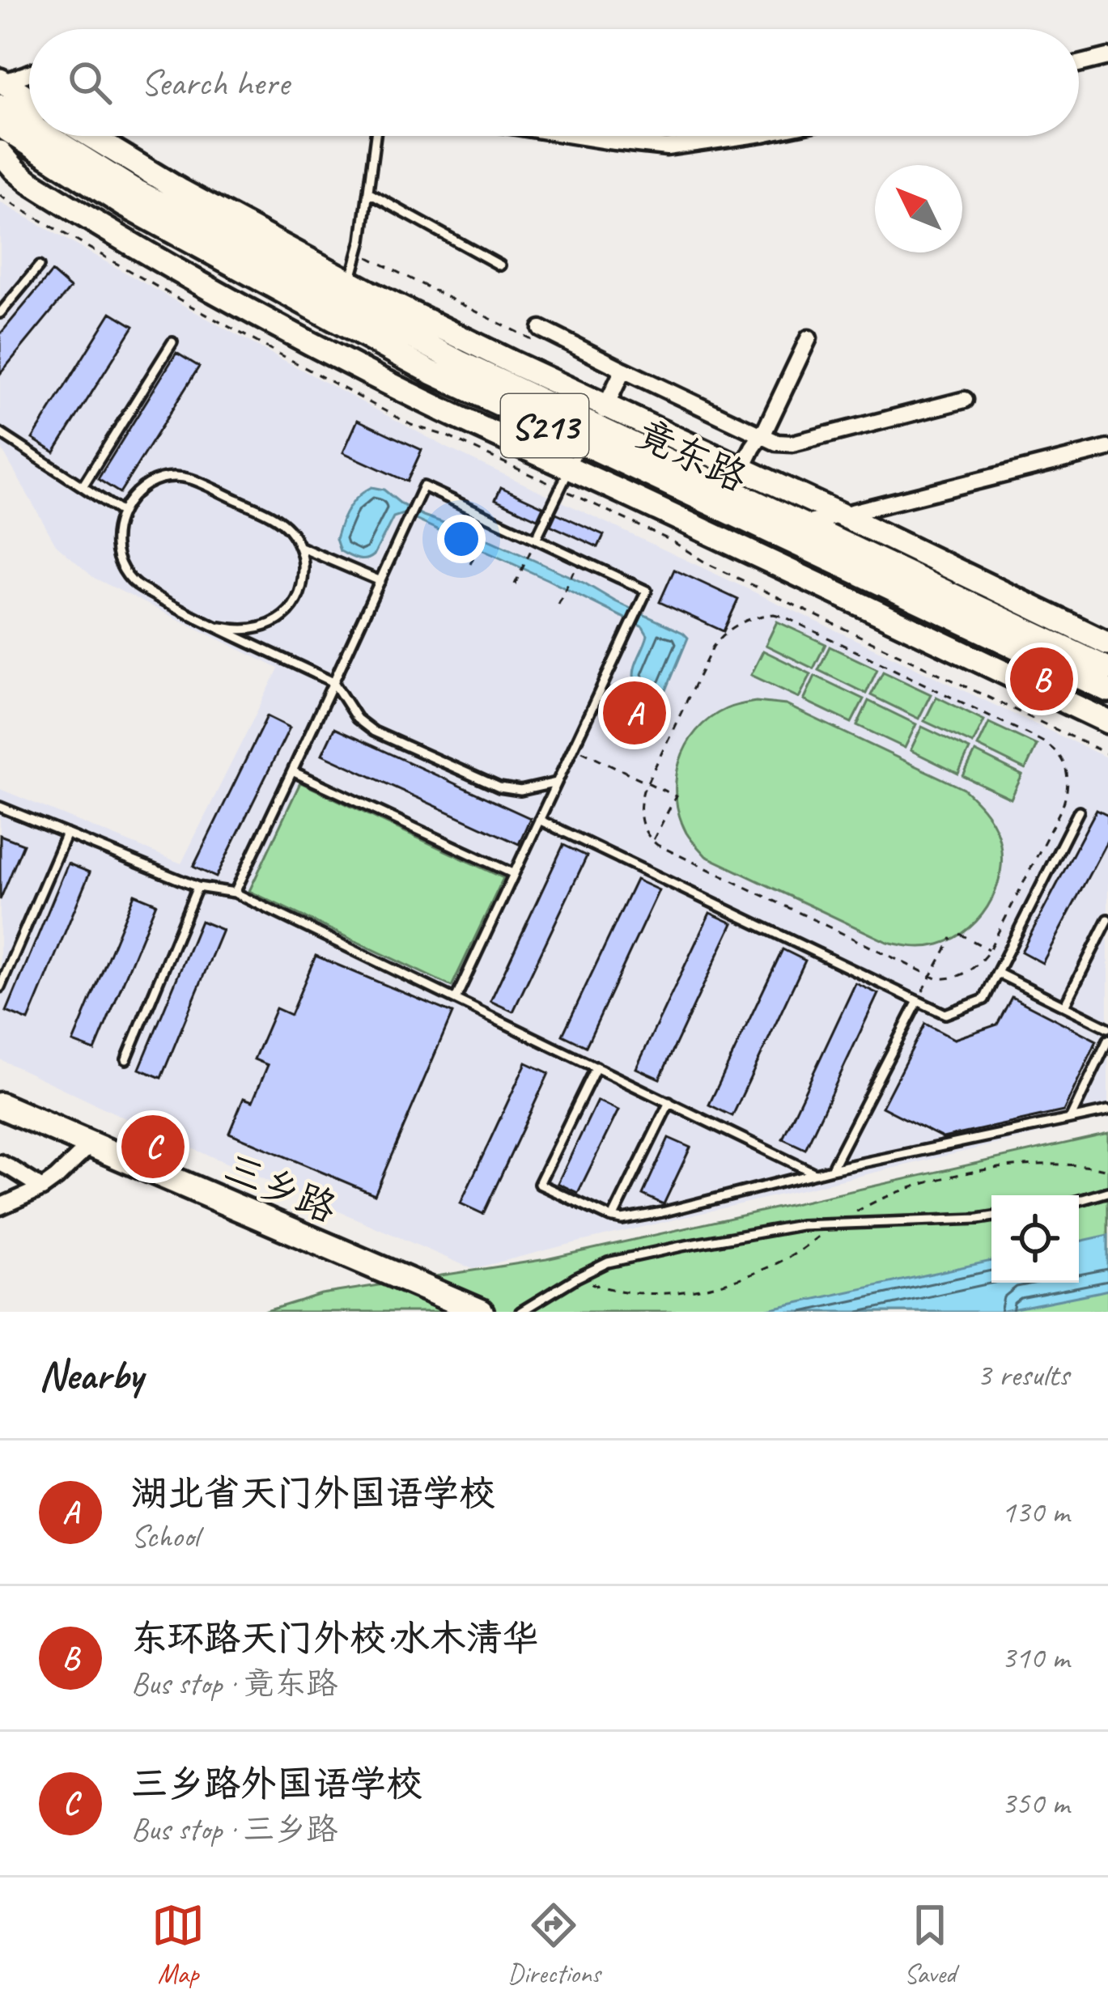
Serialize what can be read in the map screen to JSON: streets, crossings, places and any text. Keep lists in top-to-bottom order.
{
  "streets": {
    "highway": ["三乡路"],
    "main road": ["S213", "竟东路"]
  },
  "north": "top left",
  "page": {
    "search": "Search here",
    "pins": ["B", "A", "C"],
    "heading": ["Nearby", "3 results"],
    "list": [
      {
        "mark": "A",
        "name": "湖北省天门外国语学校",
        "note": "School",
        "value": "130 m"
      },
      {
        "mark": "B",
        "name": "东环路天门外校·水木清华",
        "note": "Bus stop · 竟东路",
        "value": "310 m"
      },
      {
        "mark": "C",
        "name": "三乡路外国语学校",
        "note": "Bus stop · 三乡路",
        "value": "350 m"
      }
    ],
    "nav": ["Map", "Directions", "Saved"]
  }
}
